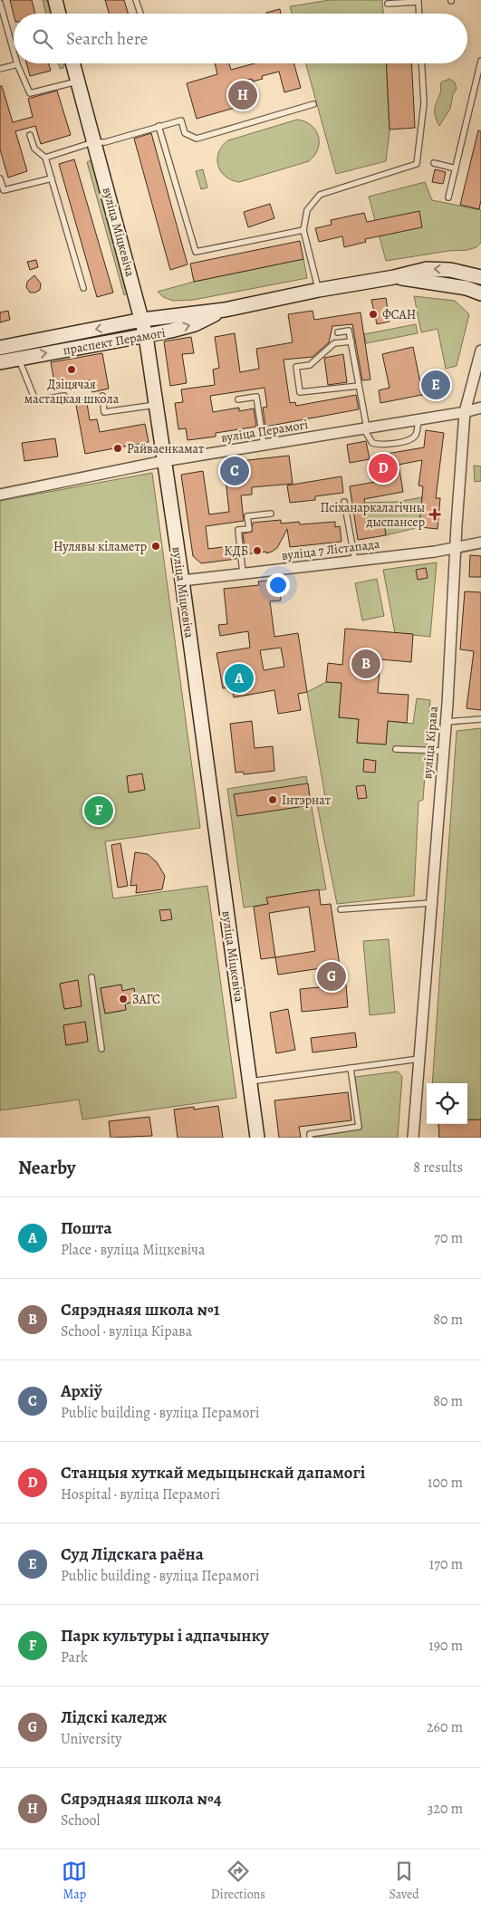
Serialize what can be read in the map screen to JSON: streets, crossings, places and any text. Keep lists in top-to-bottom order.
{
  "streets": {
    "main road": ["вуліца Міцкевіча", "праспект Перамогі"],
    "street": ["вуліца Перамогі", "вуліца 7 Лістапада", "вуліца Кірава"]
  },
  "crossings": [
    ["вуліца Міцкевіча", "праспект Перамогі"],
    ["вуліца Міцкевіча", "вуліца Перамогі"],
    ["вуліца Міцкевіча", "вуліца 7 Лістапада"],
    ["вуліца Перамогі", "вуліца Кірава"],
    ["вуліца 7 Лістапада", "вуліца Кірава"]
  ],
  "places": {
    "other": [
      "ФСАН",
      "Дзіцячая мастацкая школа",
      "Райваенкамат",
      "Нулявы кіламетр",
      "КДБ",
      "Інтэрнат",
      "ЗАГС"
    ],
    "health": ["Псіханаркалагічны дыспансер"]
  },
  "page": {
    "search": "Search here",
    "pins": [
      "H",
      "E",
      "D",
      "C",
      "B",
      "A",
      "F",
      "G"
    ],
    "heading": ["Nearby", "8 results"],
    "list": [
      {
        "mark": "A",
        "name": "Пошта",
        "note": "Place · вуліца Міцкевіча",
        "value": "70 m"
      },
      {
        "mark": "B",
        "name": "Сярэднаяя школа №1",
        "note": "School · вуліца Кірава",
        "value": "80 m"
      },
      {
        "mark": "C",
        "name": "Архіў",
        "note": "Public building · вуліца Перамогі",
        "value": "80 m"
      },
      {
        "mark": "D",
        "name": "Станцыя хуткай медыцынскай дапамогі",
        "note": "Hospital · вуліца Перамогі",
        "value": "100 m"
      },
      {
        "mark": "E",
        "name": "Суд Лідскага раёна",
        "note": "Public building · вуліца Перамогі",
        "value": "170 m"
      },
      {
        "mark": "F",
        "name": "Парк культуры і адпачынку",
        "note": "Park",
        "value": "190 m"
      },
      {
        "mark": "G",
        "name": "Лідскі каледж",
        "note": "University",
        "value": "260 m"
      },
      {
        "mark": "H",
        "name": "Сярэднаяя школа №4",
        "note": "School",
        "value": "320 m"
      }
    ],
    "nav": ["Map", "Directions", "Saved"]
  }
}
